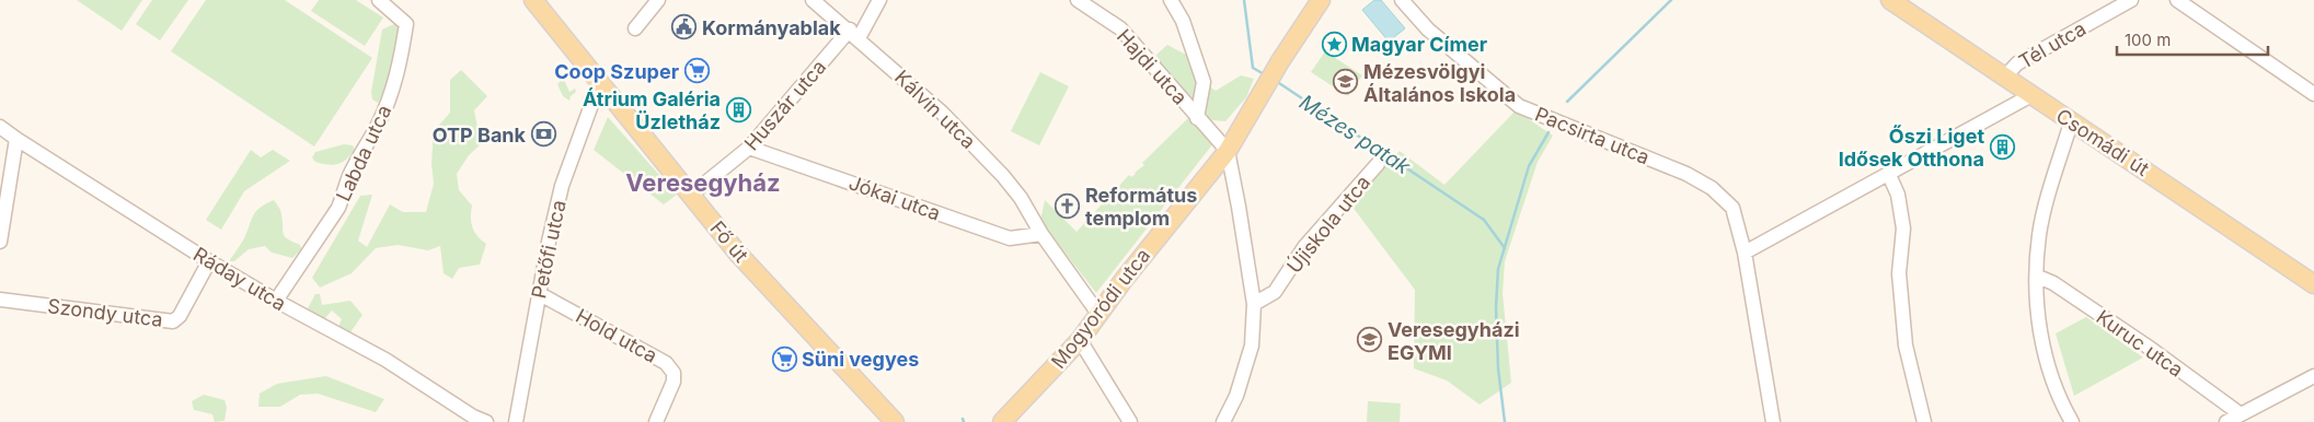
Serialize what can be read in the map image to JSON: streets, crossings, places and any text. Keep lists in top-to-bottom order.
{
  "streets": {
    "main road": ["Csomádi út", "Fő út", "Mogyoródi utca"],
    "street": [
      "Tél utca",
      "Hajdi utca",
      "Huszár utca",
      "Kálvin utca",
      "Pacsirta utca",
      "Labda utca",
      "Jókai utca",
      "Újiskola utca",
      "Petőfi utca",
      "Ráday utca",
      "Szondy utca",
      "Hold utca",
      "Kuruc utca"
    ]
  },
  "crossings": [
    ["Tél utca", "Csomádi út"],
    ["Hajdi utca", "Mogyoródi utca"],
    ["Huszár utca", "Kálvin utca"],
    ["Huszár utca", "Jókai utca"],
    ["Huszár utca", "Fő út"],
    ["Kálvin utca", "Jókai utca"],
    ["Kálvin utca", "Mogyoródi utca"],
    ["Labda utca", "Ráday utca"],
    ["Fő út", "Petőfi utca"],
    ["Petőfi utca", "Hold utca"],
    ["Ráday utca", "Szondy utca"]
  ],
  "districts": ["Veresegyház"],
  "water": ["Mézes patak"],
  "places": {
    "public building": ["Kormányablak"],
    "place": ["Magyar Címer"],
    "supermarket": ["Coop Szuper", "Süni vegyes"],
    "school or university": ["Mézesvölgyi Általános Iskola", "Veresegyházi EGYMI"],
    "building": ["Átrium Galéria Üzletház", "Őszi Liget Idősek Otthona"],
    "bank": ["OTP Bank"],
    "church": ["Református templom"]
  },
  "scale_bar": "100 m"
}
